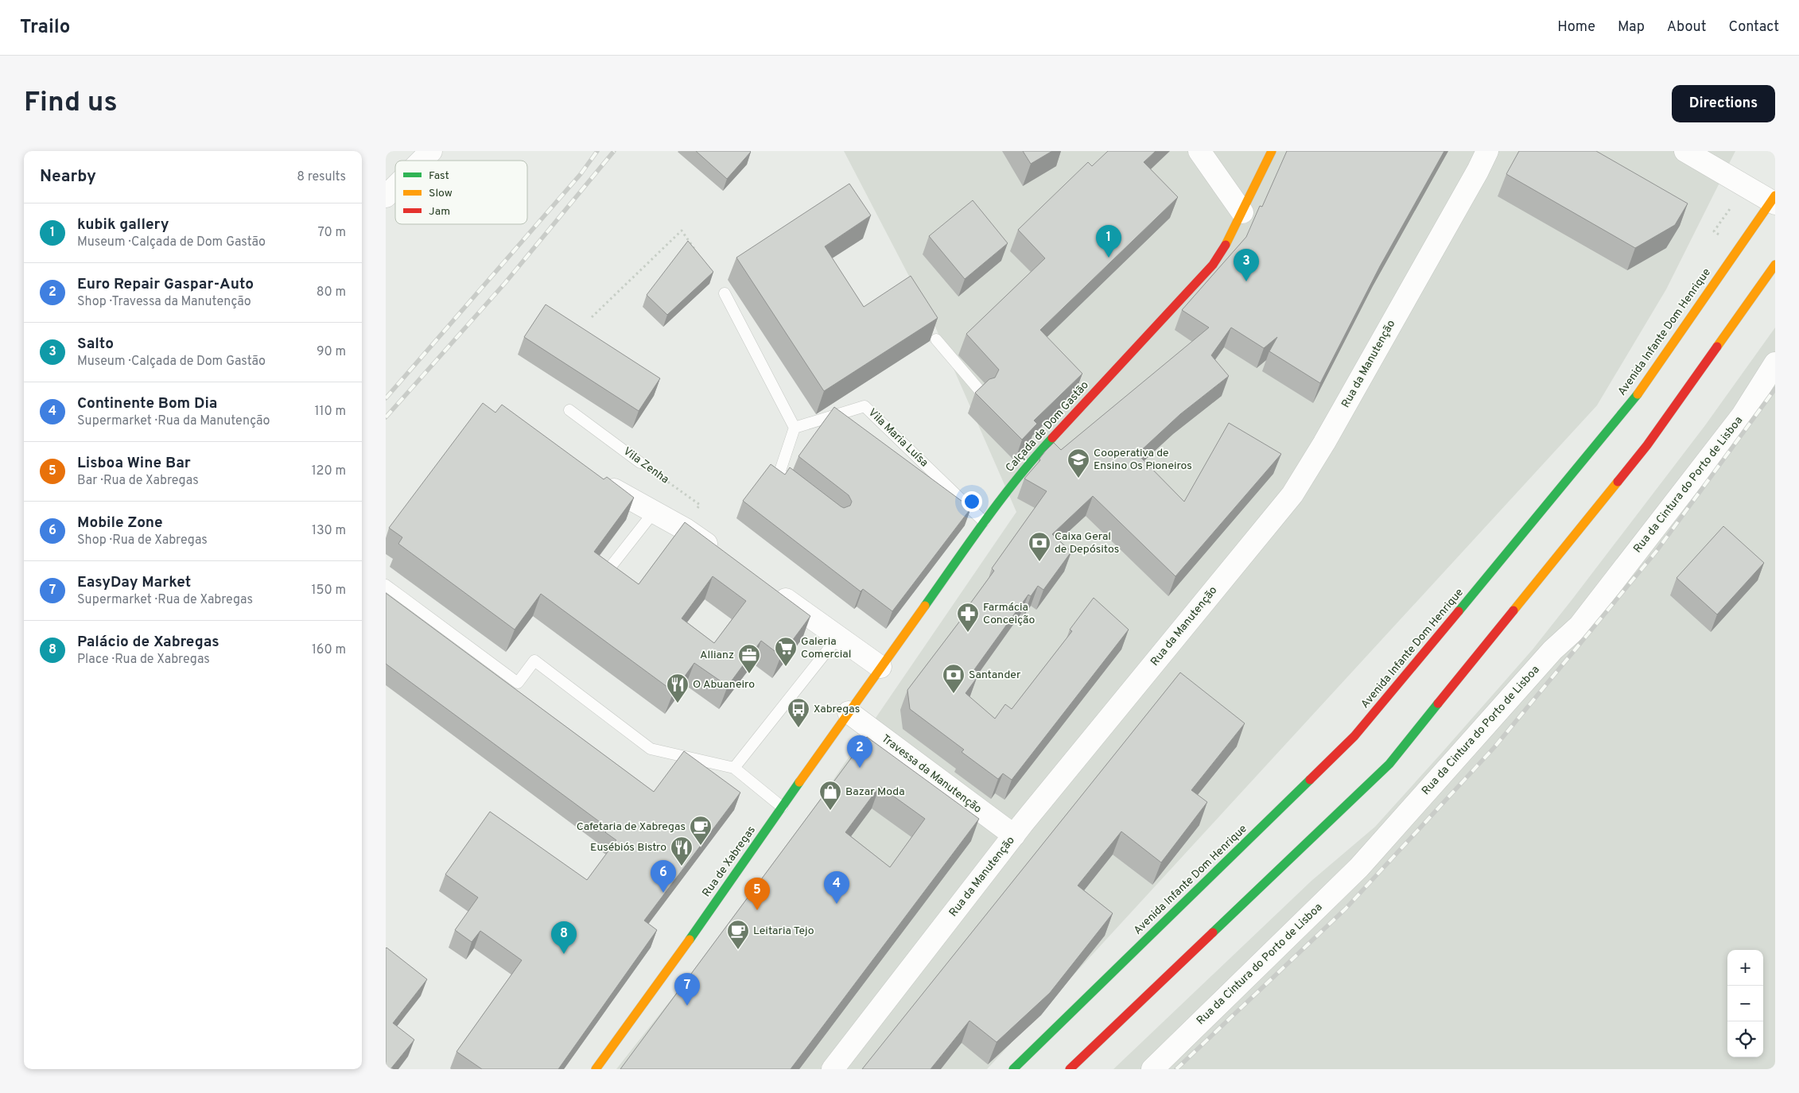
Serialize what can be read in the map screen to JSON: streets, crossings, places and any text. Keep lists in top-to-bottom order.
{
  "streets": {
    "main road": ["Avenida Infante Dom Henrique", "Calçada de Dom Gastão", "Rua de Xabregas"],
    "street": ["Rua da Manutenção", "Rua da Cintura do Porto de Lisboa", "Travessa da Manutenção"],
    "lane": ["Vila Maria Luísa", "Vila Zenha"]
  },
  "crossings": [
    ["Rua da Manutenção", "Travessa da Manutenção"],
    ["Calçada de Dom Gastão", "Vila Maria Luísa"],
    ["Calçada de Dom Gastão", "Rua de Xabregas"],
    ["Travessa da Manutenção", "Rua de Xabregas"]
  ],
  "places": {
    "school or university": ["Cooperativa de Ensino Os Pioneiros"],
    "bank": ["Caixa Geral de Depósitos", "Santander"],
    "pharmacy": ["Farmácia Conceição"],
    "supermarket": ["Galeria Comercial"],
    "office": ["Allianz"],
    "restaurant": ["O Abuaneiro", "Eusébio´s Bistro"],
    "bus stop": ["Xabregas"],
    "shop": ["Bazar Moda"],
    "cafe": ["Cafetaria de Xabregas", "Leitaria Tejo"]
  },
  "legend": ["Fast", "Slow", "Jam"],
  "page": {
    "header": "Trailo",
    "nav": [
      "Home",
      "Map",
      "About",
      "Contact"
    ],
    "buttons": "Directions",
    "title": "Find us",
    "heading": ["Nearby", "8 results"],
    "list": [
      {
        "mark": "1",
        "name": "kubik gallery",
        "note": "Museum · Calçada de Dom Gastão",
        "value": "70 m"
      },
      {
        "mark": "2",
        "name": "Euro Repair Gaspar-Auto",
        "note": "Shop · Travessa da Manutenção",
        "value": "80 m"
      },
      {
        "mark": "3",
        "name": "Salto",
        "note": "Museum · Calçada de Dom Gastão",
        "value": "90 m"
      },
      {
        "mark": "4",
        "name": "Continente Bom Dia",
        "note": "Supermarket · Rua da Manutenção",
        "value": "110 m"
      },
      {
        "mark": "5",
        "name": "Lisboa Wine Bar",
        "note": "Bar · Rua de Xabregas",
        "value": "120 m"
      },
      {
        "mark": "6",
        "name": "Mobile Zone",
        "note": "Shop · Rua de Xabregas",
        "value": "130 m"
      },
      {
        "mark": "7",
        "name": "EasyDay Market",
        "note": "Supermarket · Rua de Xabregas",
        "value": "150 m"
      },
      {
        "mark": "8",
        "name": "Palácio de Xabregas",
        "note": "Place · Rua de Xabregas",
        "value": "160 m"
      }
    ],
    "pins": [
      "1",
      "3",
      "2",
      "6",
      "4",
      "5",
      "8",
      "7"
    ],
    "map_buttons": ["+", "−"]
  }
}
